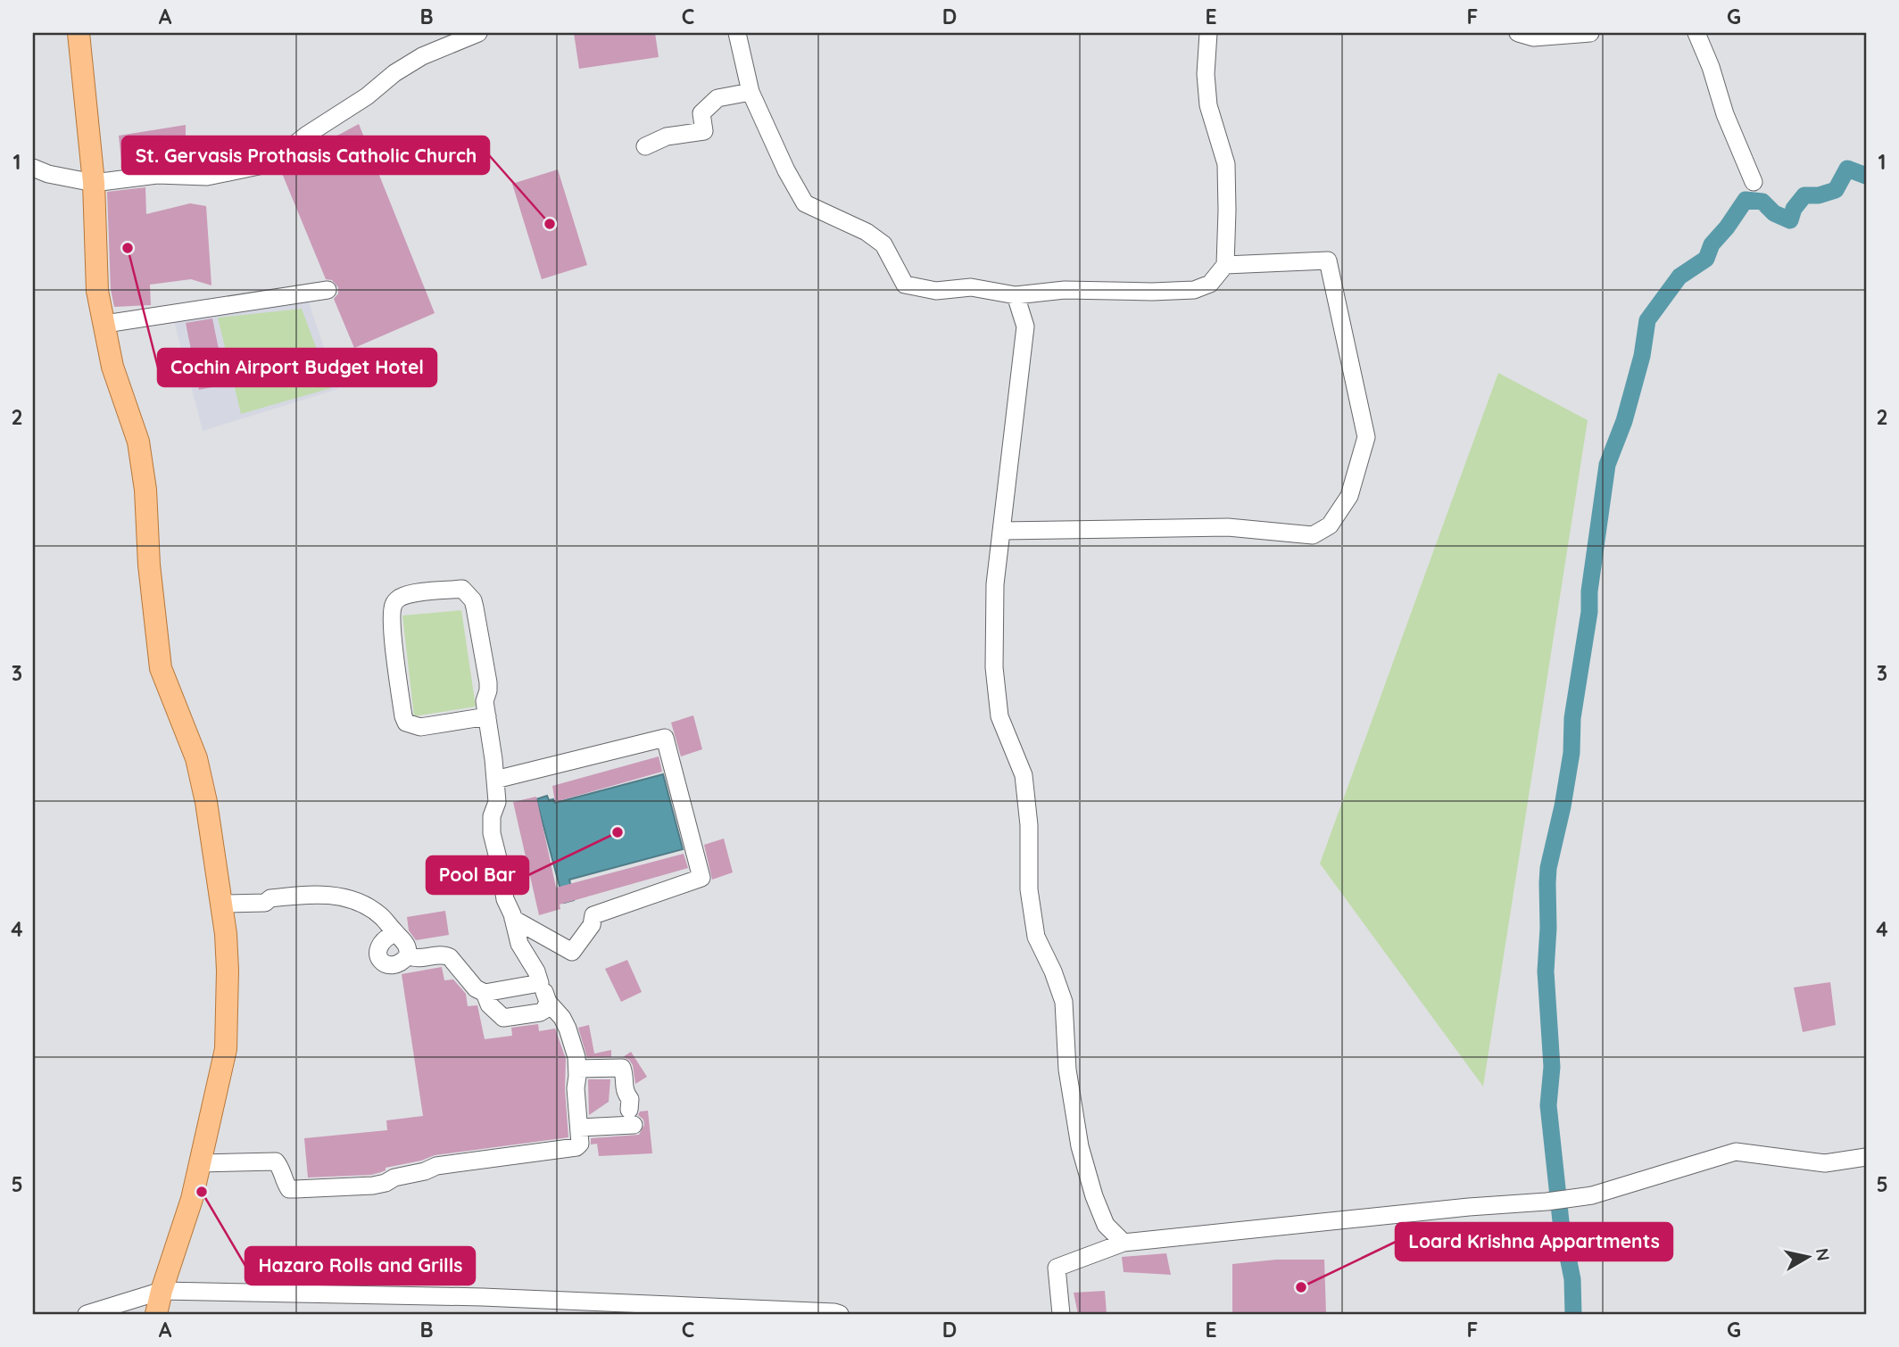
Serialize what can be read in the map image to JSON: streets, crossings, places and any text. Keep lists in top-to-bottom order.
{
  "places": [
    "St. Gervasis Prothasis Catholic Church",
    "Cochin Airport Budget Hotel",
    "Pool Bar",
    "Hazaro Rolls and Grills",
    "Loard Krishna Appartments"
  ],
  "north": "right",
  "grid": {
    "columns": [
      "A",
      "B",
      "C",
      "D",
      "E",
      "F",
      "G"
    ],
    "rows": [
      "1",
      "2",
      "3",
      "4",
      "5"
    ]
  }
}
